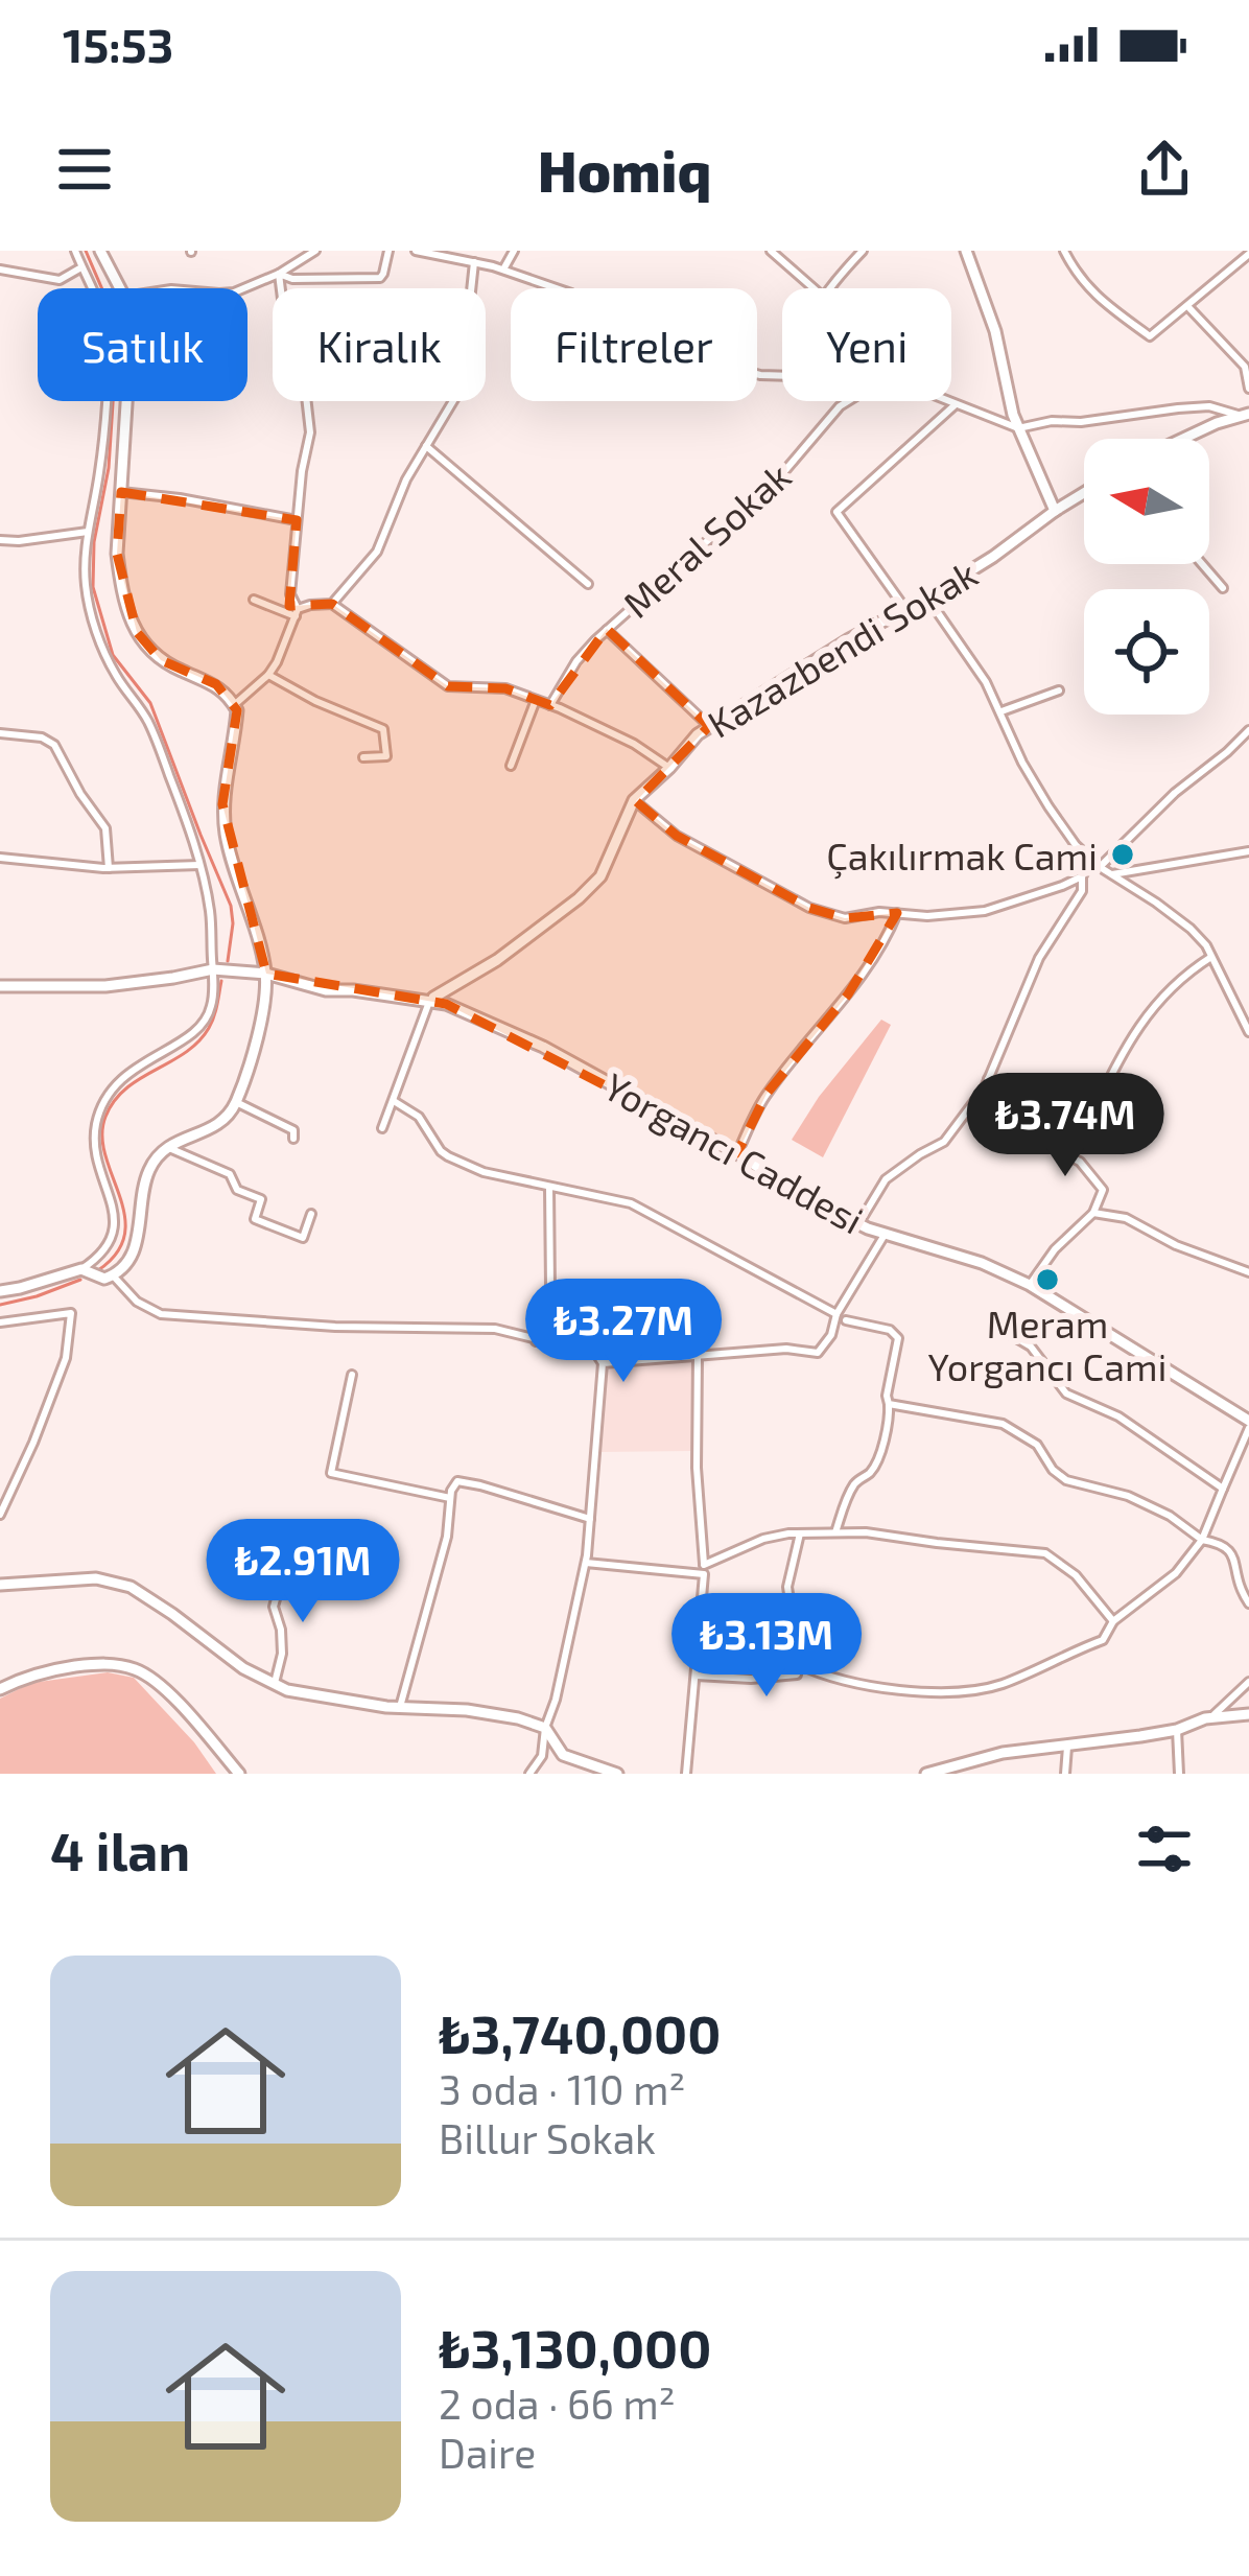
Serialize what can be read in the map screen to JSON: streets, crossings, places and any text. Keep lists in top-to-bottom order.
{
  "streets": {
    "street": ["Meral Sokak", "Kazazbendi Sokak", "Yorgancı Caddesi"]
  },
  "crossings": [
    ["Kazazbendi Sokak", "Yorgancı Caddesi"]
  ],
  "places": ["Çakılırmak Cami", "Meram Yorgancı Cami"],
  "north": "left",
  "page": {
    "status": "15:53",
    "header": "Homiq",
    "chip": [
      "Satılık",
      "Kiralık",
      "Filtreler",
      "Yeni"
    ],
    "price": [
      "₺3.74M",
      "₺3.27M",
      "₺2.91M",
      "₺3.13M"
    ],
    "heading": "4 ilan",
    "list": [
      {
        "name": "₺3,740,000",
        "note": "3 oda · 110 m² · Billur Sokak"
      },
      {
        "name": "₺3,130,000",
        "note": "2 oda · 66 m² · Daire"
      }
    ]
  }
}
